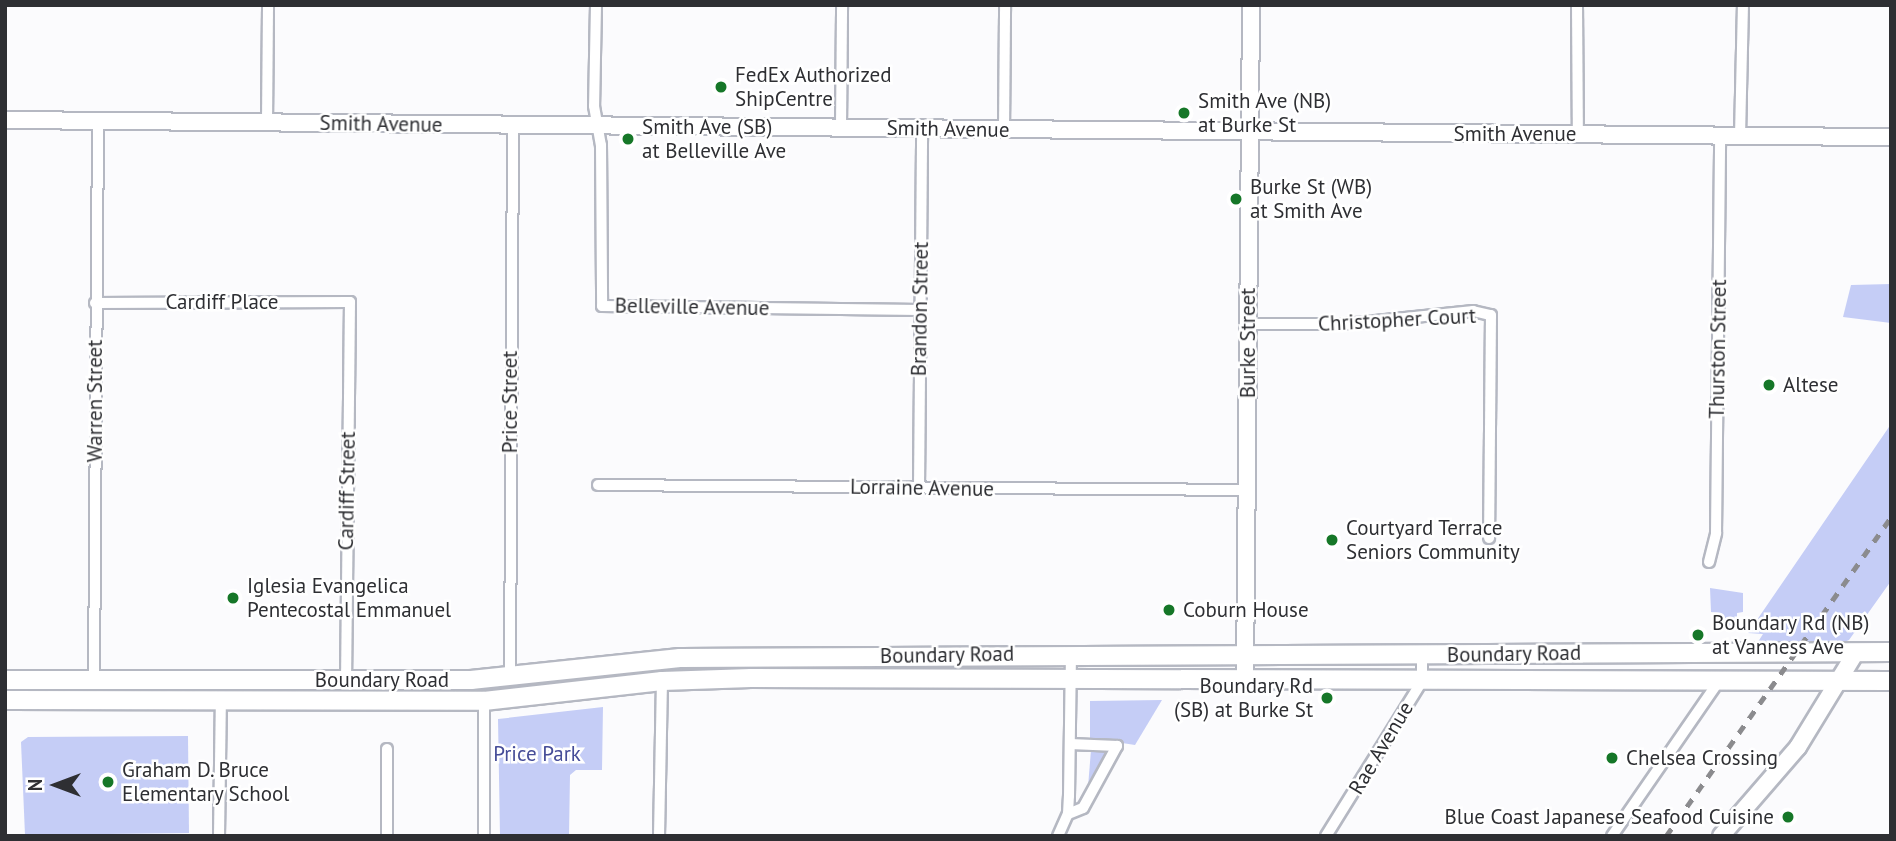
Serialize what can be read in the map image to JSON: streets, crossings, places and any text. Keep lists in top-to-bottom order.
{
  "streets": {
    "main road": ["Boundary Road"],
    "street": [
      "Smith Avenue",
      "Cardiff Place",
      "Belleville Avenue",
      "Brandon Street",
      "Christopher Court",
      "Burke Street",
      "Thurston Street",
      "Warren Street",
      "Price Street",
      "Lorraine Avenue",
      "Cardiff Street",
      "Rae Avenue"
    ]
  },
  "crossings": [
    ["Smith Avenue", "Belleville Avenue"],
    ["Smith Avenue", "Brandon Street"],
    ["Smith Avenue", "Burke Street"],
    ["Smith Avenue", "Thurston Street"],
    ["Smith Avenue", "Warren Street"],
    ["Smith Avenue", "Price Street"],
    ["Cardiff Place", "Warren Street"],
    ["Cardiff Place", "Cardiff Street"],
    ["Belleville Avenue", "Brandon Street"],
    ["Brandon Street", "Lorraine Avenue"],
    ["Christopher Court", "Burke Street"],
    ["Burke Street", "Lorraine Avenue"],
    ["Burke Street", "Boundary Road"],
    ["Warren Street", "Boundary Road"],
    ["Price Street", "Boundary Road"],
    ["Cardiff Street", "Boundary Road"],
    ["Boundary Road", "Rae Avenue"]
  ],
  "parks": ["Price Park"],
  "places": [
    "FedEx Authorized ShipCentre",
    "Smith Ave (NB) at Burke St",
    "Smith Ave (SB) at Belleville Ave",
    "Burke St (WB) at Smith Ave",
    "Altese",
    "Courtyard Terrace Seniors Community",
    "Iglesia Evangelica Pentecostal Emmanuel",
    "Coburn House",
    "Boundary Rd (NB) at Vanness Ave",
    "Boundary Rd (SB) at Burke St",
    "Chelsea Crossing",
    "Graham D. Bruce Elementary School",
    "Blue Coast Japanese Seafood Cuisine"
  ],
  "north": "left"
}
